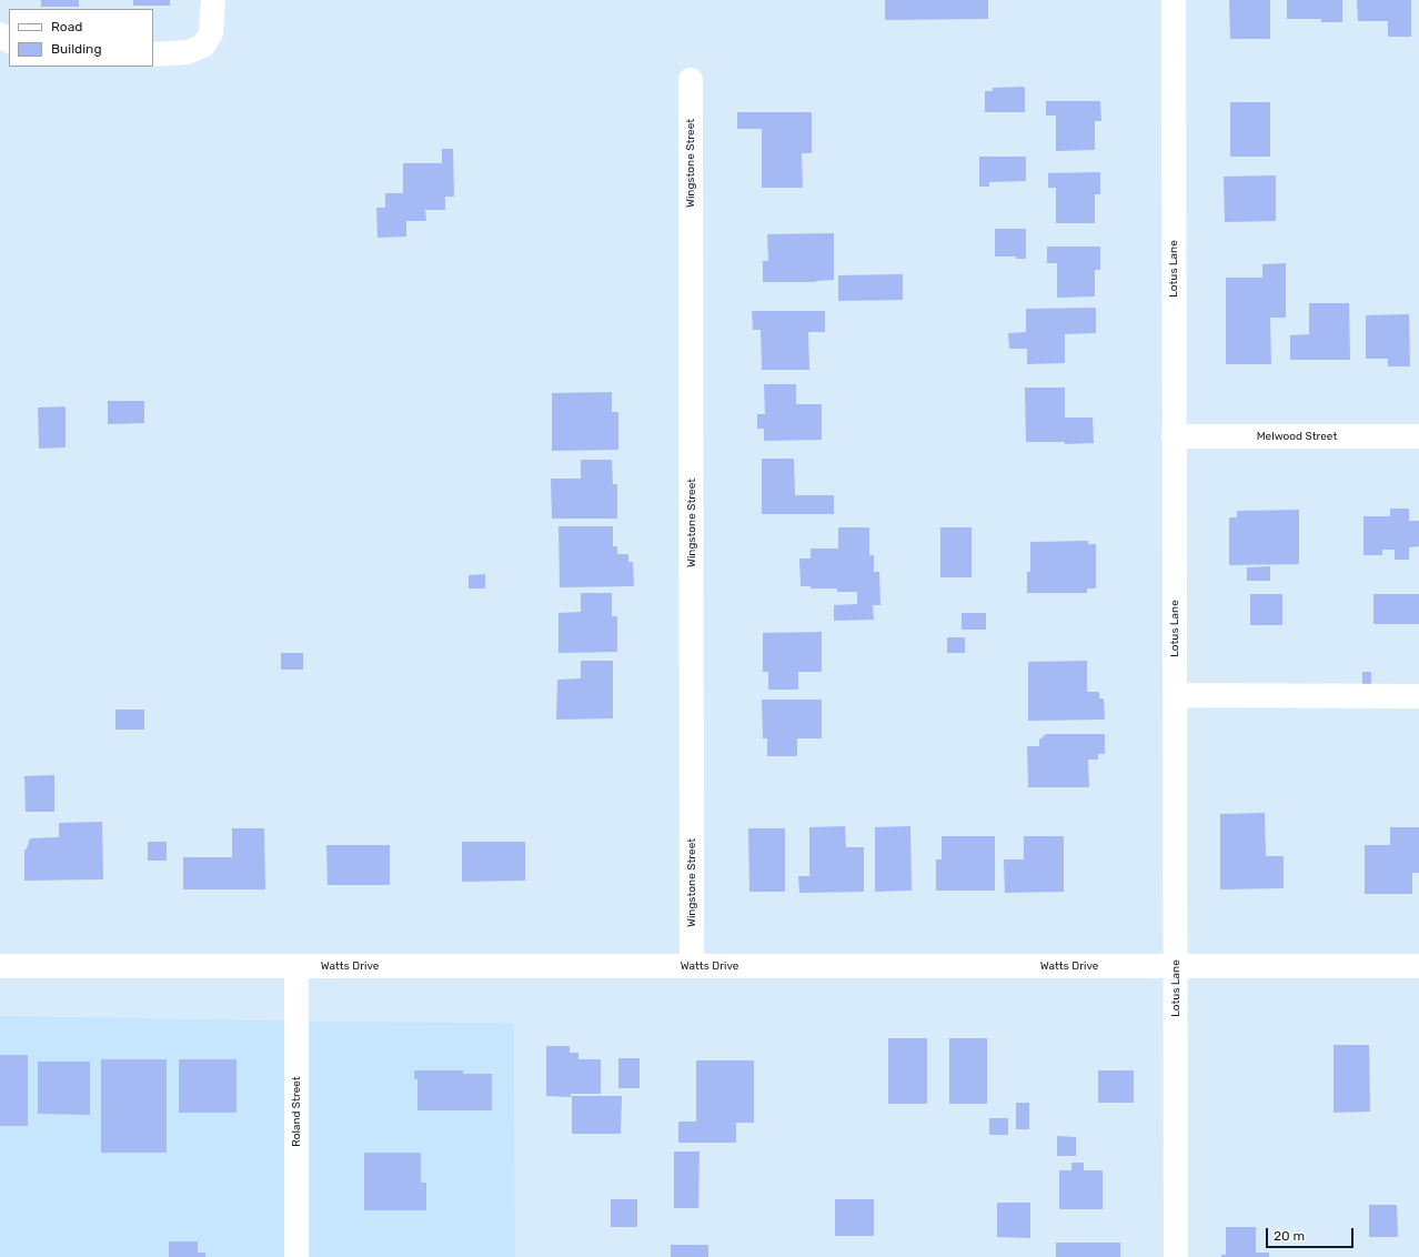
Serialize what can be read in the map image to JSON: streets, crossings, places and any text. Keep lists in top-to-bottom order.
{
  "streets": {
    "street": [
      "Wingstone Street",
      "Lotus Lane",
      "Melwood Street",
      "Watts Drive",
      "Roland Street"
    ]
  },
  "crossings": [
    ["Wingstone Street", "Watts Drive"],
    ["Lotus Lane", "Melwood Street"],
    ["Lotus Lane", "Watts Drive"],
    ["Watts Drive", "Roland Street"]
  ],
  "legend": ["Road", "Building"],
  "scale_bar": "20 m"
}
